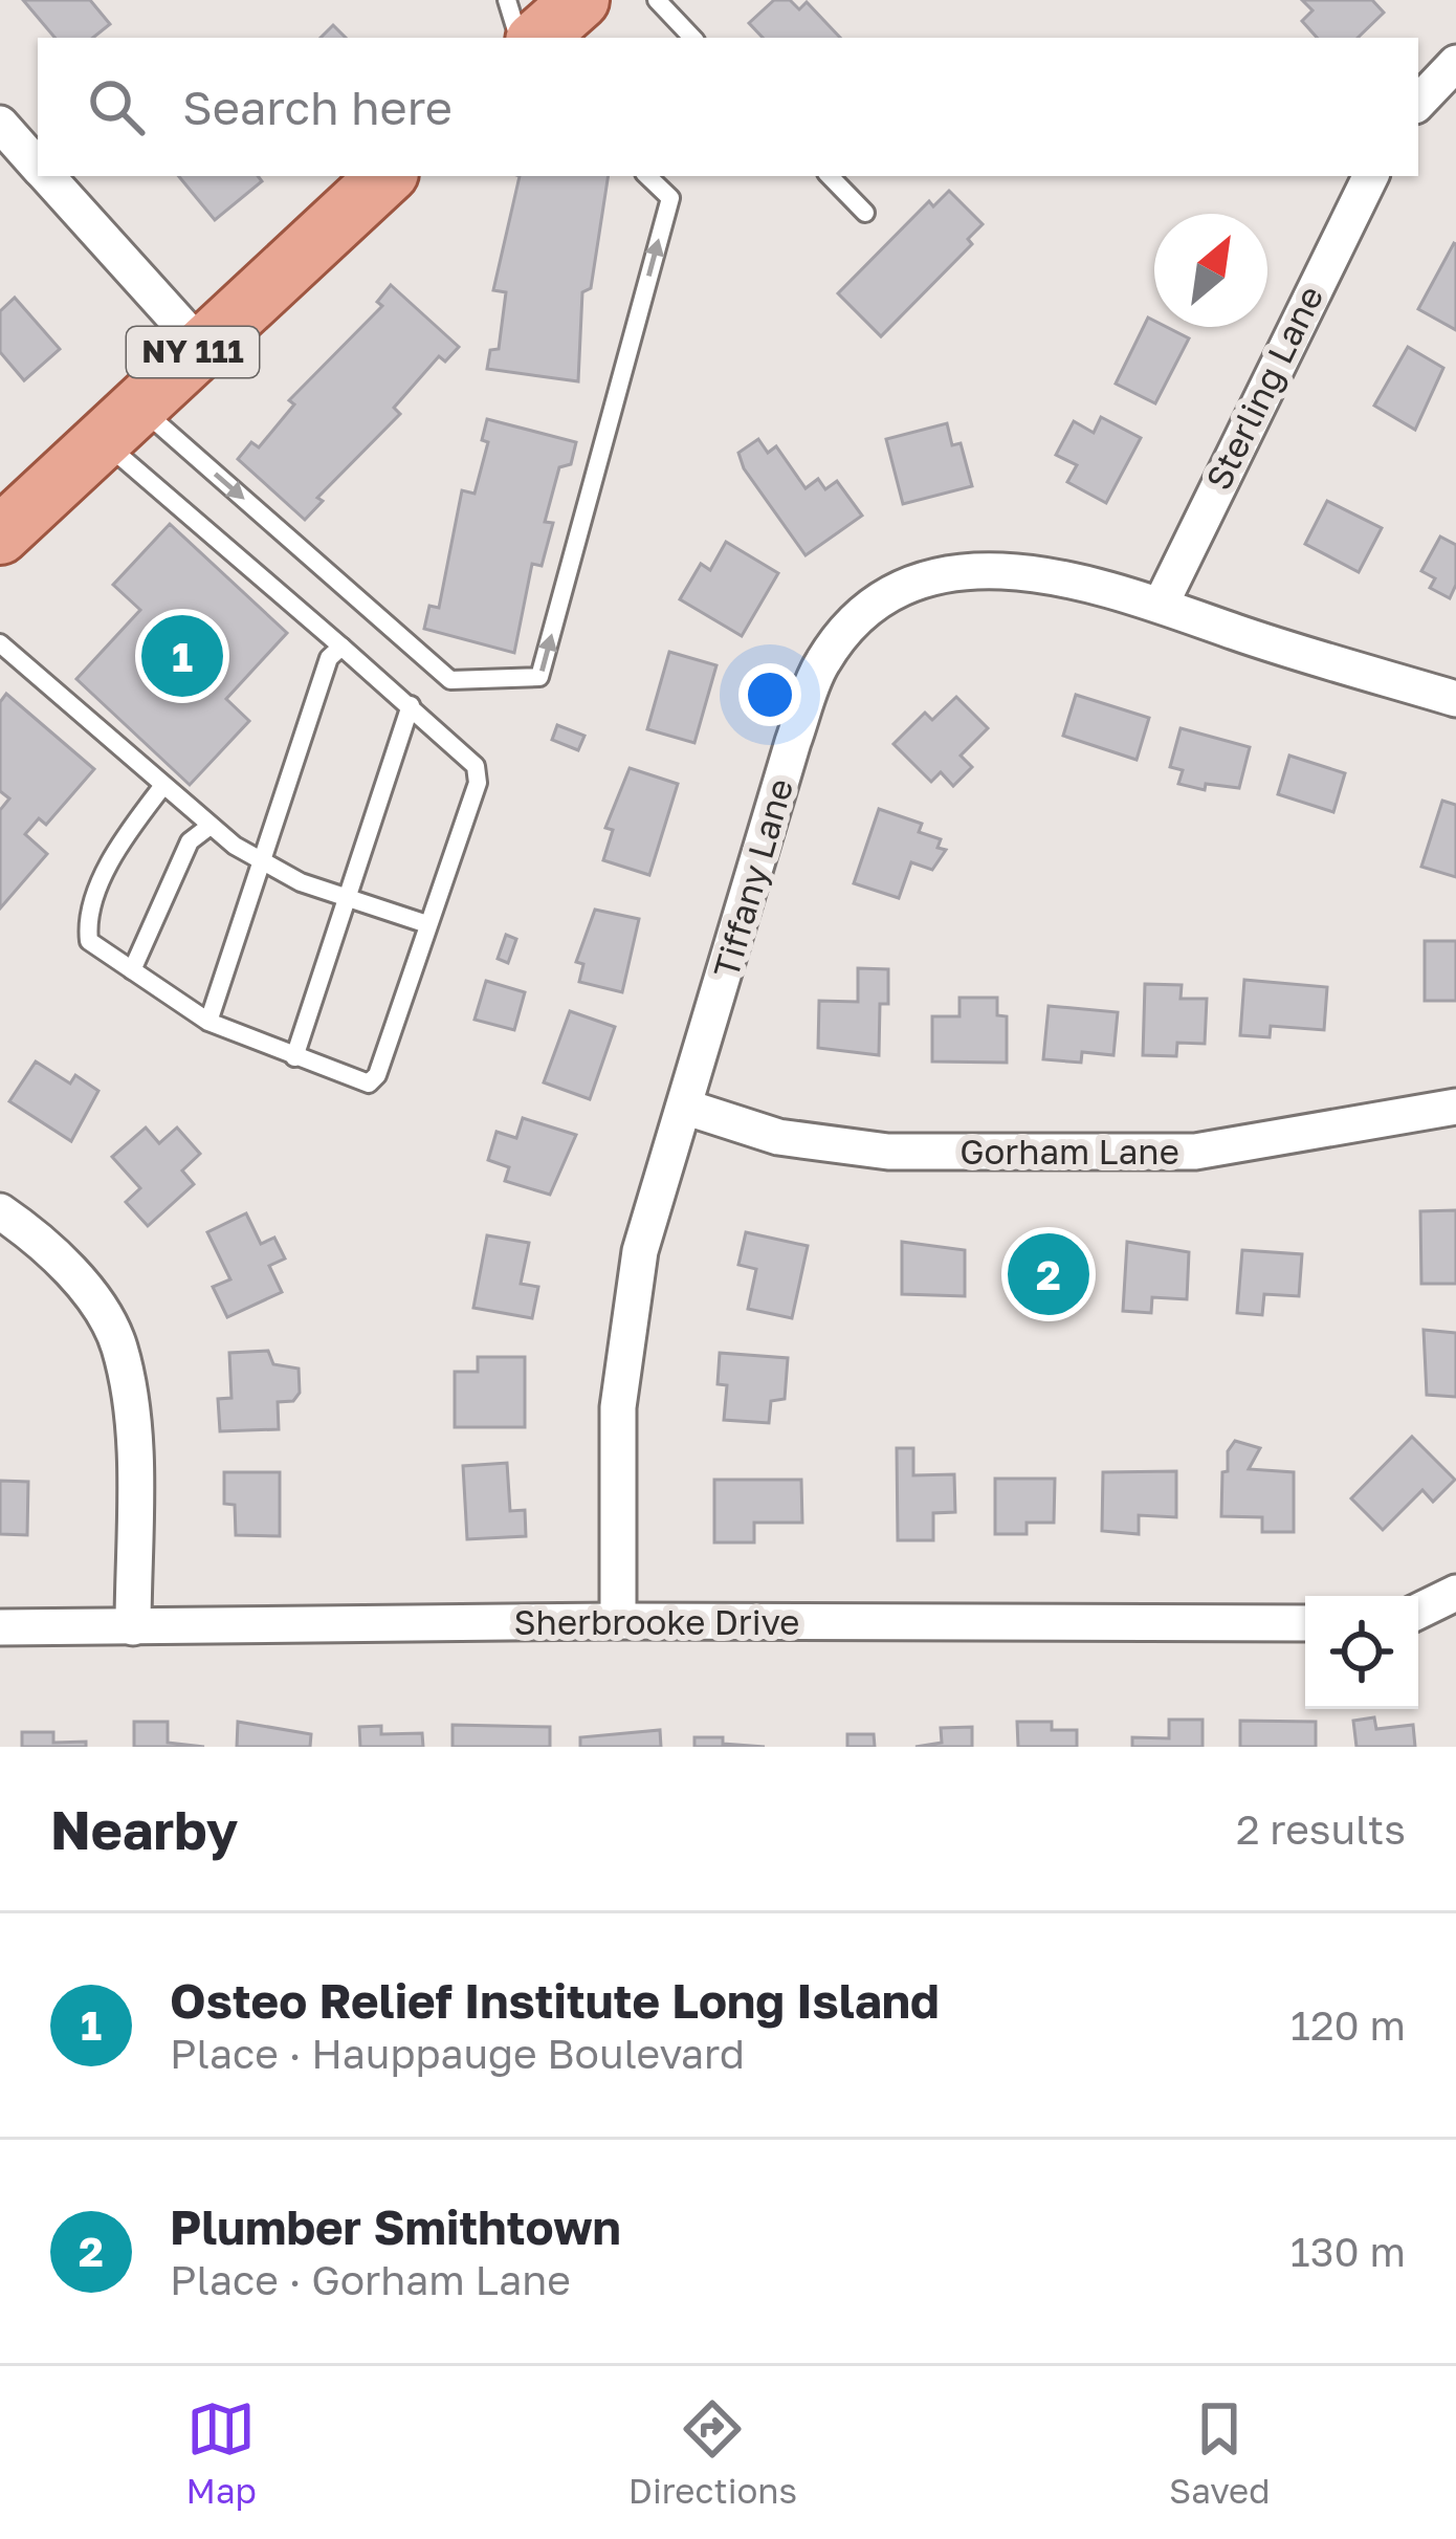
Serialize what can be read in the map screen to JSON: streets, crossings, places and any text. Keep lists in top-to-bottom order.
{
  "streets": {
    "main road": ["NY 111"],
    "street": [
      "Sterling Lane",
      "Tiffany Lane",
      "Gorham Lane",
      "Sherbrooke Drive"
    ]
  },
  "crossings": [
    ["Sterling Lane", "Tiffany Lane"],
    ["Tiffany Lane", "Gorham Lane"],
    ["Tiffany Lane", "Sherbrooke Drive"]
  ],
  "north": "top right",
  "page": {
    "search": "Search here",
    "pins": ["1", "2"],
    "heading": ["Nearby", "2 results"],
    "list": [
      {
        "mark": "1",
        "name": "Osteo Relief Institute Long Island",
        "note": "Place · Hauppauge Boulevard",
        "value": "120 m"
      },
      {
        "mark": "2",
        "name": "Plumber Smithtown",
        "note": "Place · Gorham Lane",
        "value": "130 m"
      }
    ],
    "nav": ["Map", "Directions", "Saved"]
  }
}
